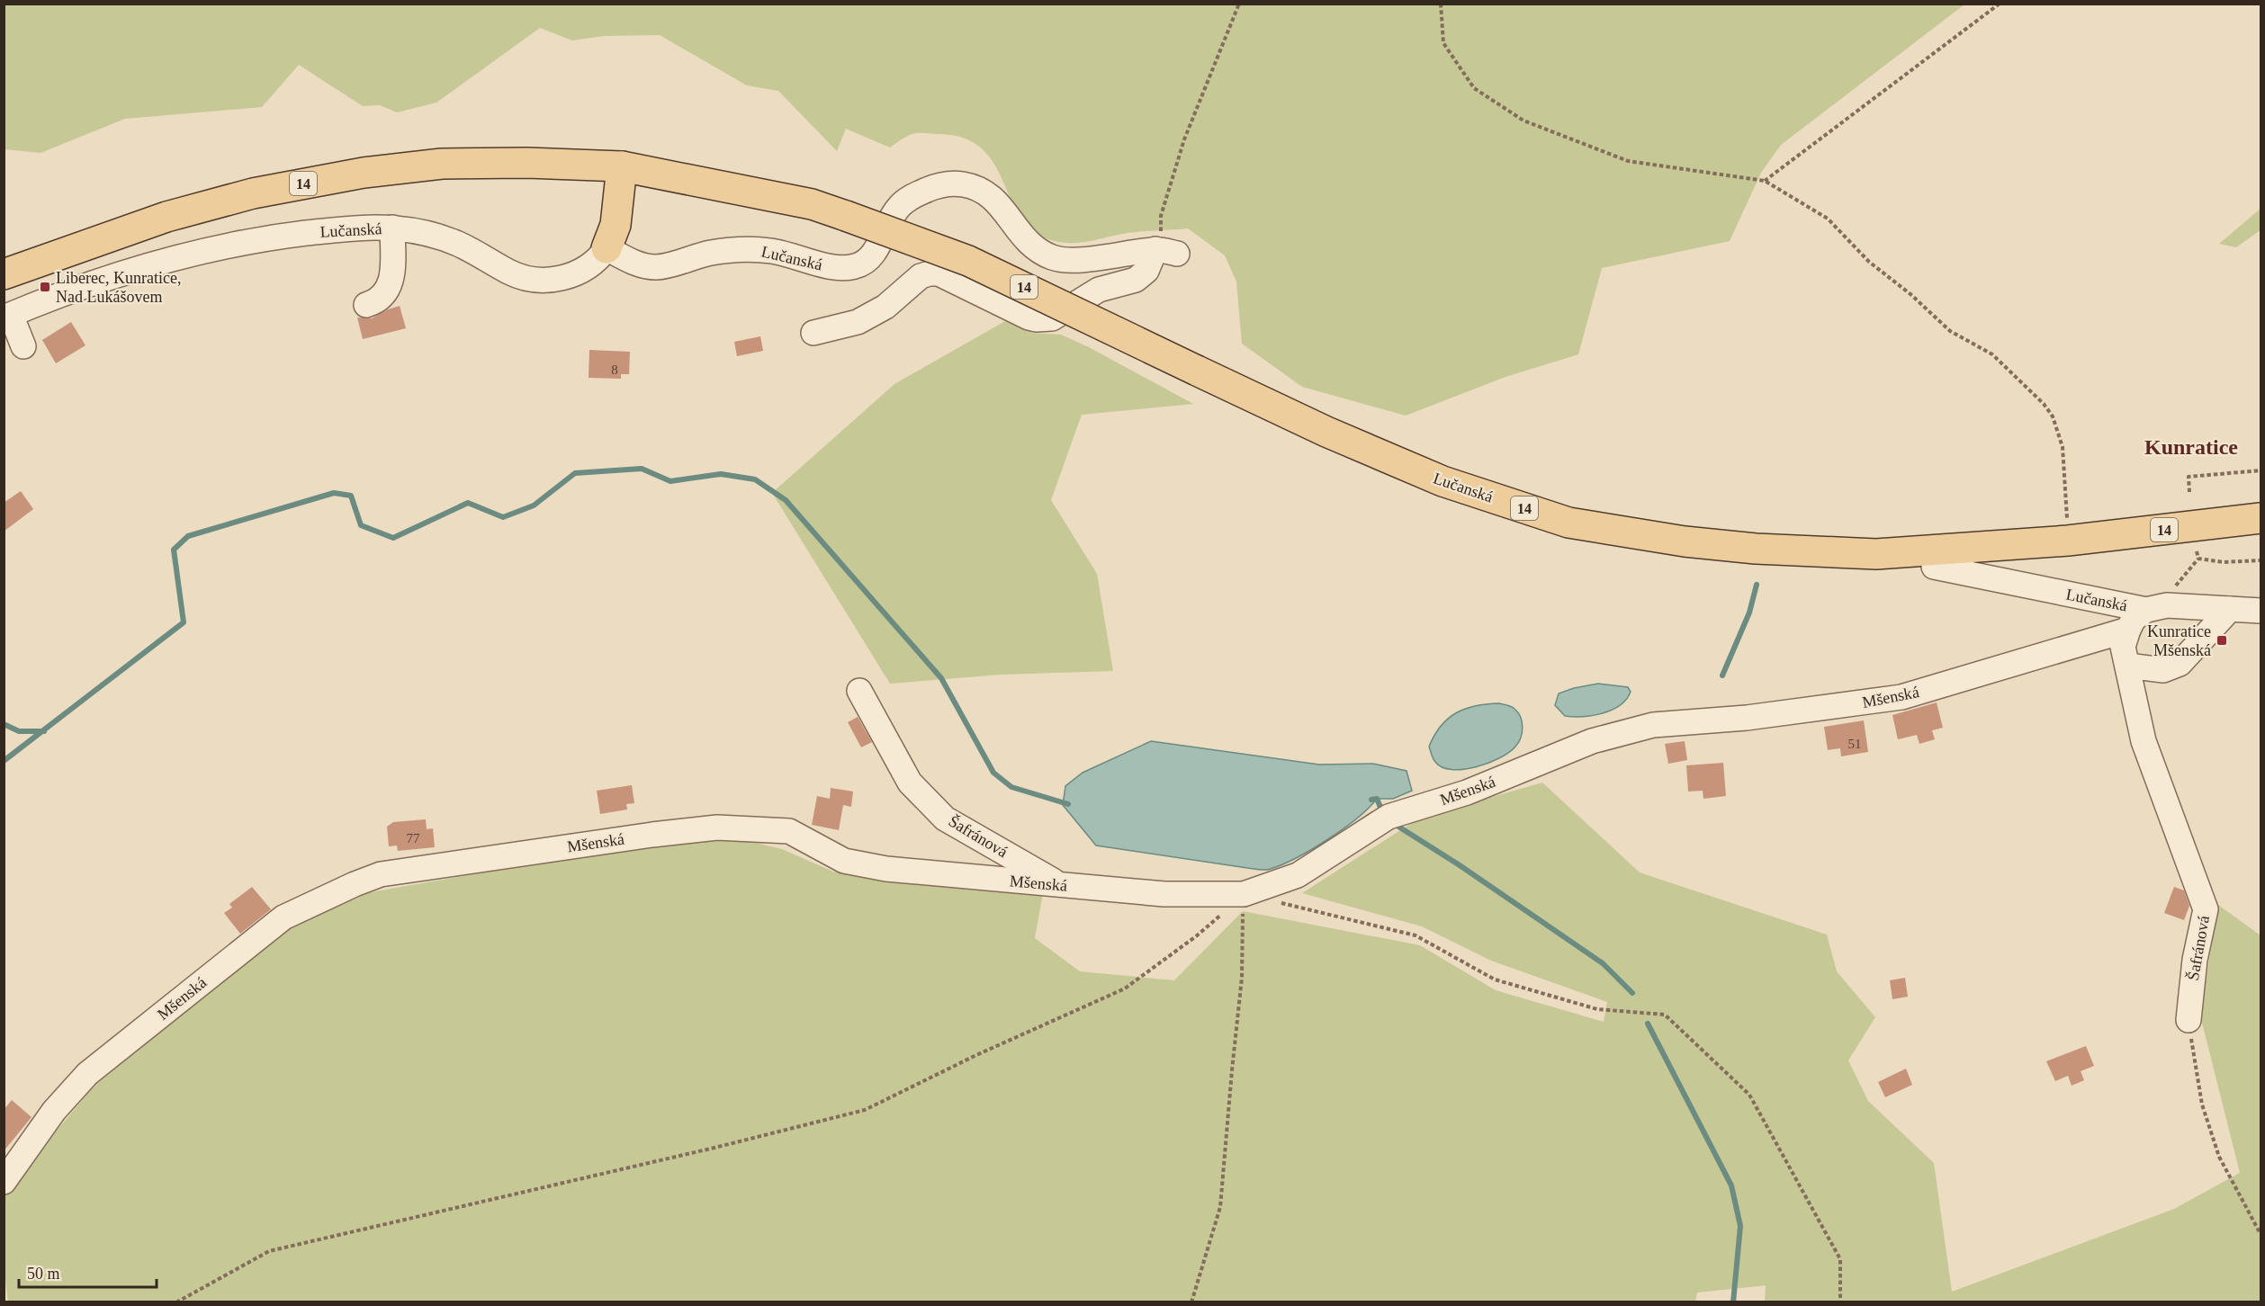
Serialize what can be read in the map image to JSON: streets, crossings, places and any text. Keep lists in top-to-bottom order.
{
  "streets": {
    "main road": ["14", "Lučanská"],
    "street": ["Mšenská", "Šafránová"]
  },
  "crossings": [
    ["14", "Lučanská"],
    ["Lučanská", "Mšenská"],
    ["Mšenská", "Šafránová"]
  ],
  "districts": ["Kunratice"],
  "places": {
    "transit": ["Liberec, Kunratice, Nad Lukášovem", "Kunratice Mšenská"]
  },
  "house_numbers": ["8", "51", "77"],
  "scale_bar": "50 m"
}
